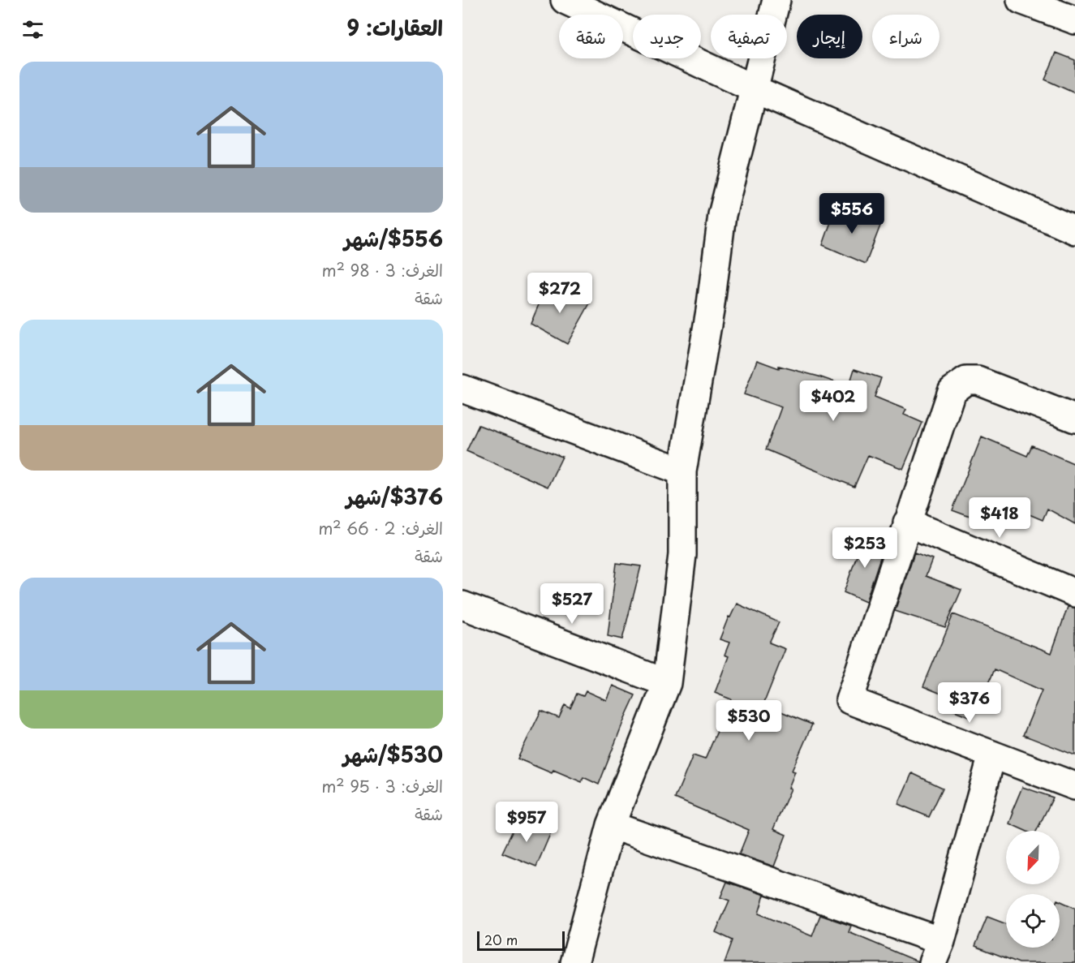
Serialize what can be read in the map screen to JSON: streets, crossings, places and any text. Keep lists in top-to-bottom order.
{
  "scale_bar": "20 m",
  "north": "bottom left",
  "page": {
    "heading": "العقارات: 9",
    "chip": [
      "شراء",
      "إيجار",
      "تصفية",
      "جديد",
      "شقة"
    ],
    "list": [
      {
        "name": "$556/شهر",
        "note": "الغرف: 3 · 98 m² · شقة"
      },
      {
        "name": "$376/شهر",
        "note": "الغرف: 2 · 66 m² · شقة"
      },
      {
        "name": "$530/شهر",
        "note": "الغرف: 3 · 95 m² · شقة"
      }
    ],
    "price": [
      "$556",
      "$272",
      "$402",
      "$418",
      "$253",
      "$527",
      "$376",
      "$530",
      "$957"
    ],
    "scale": "20 m"
  }
}
